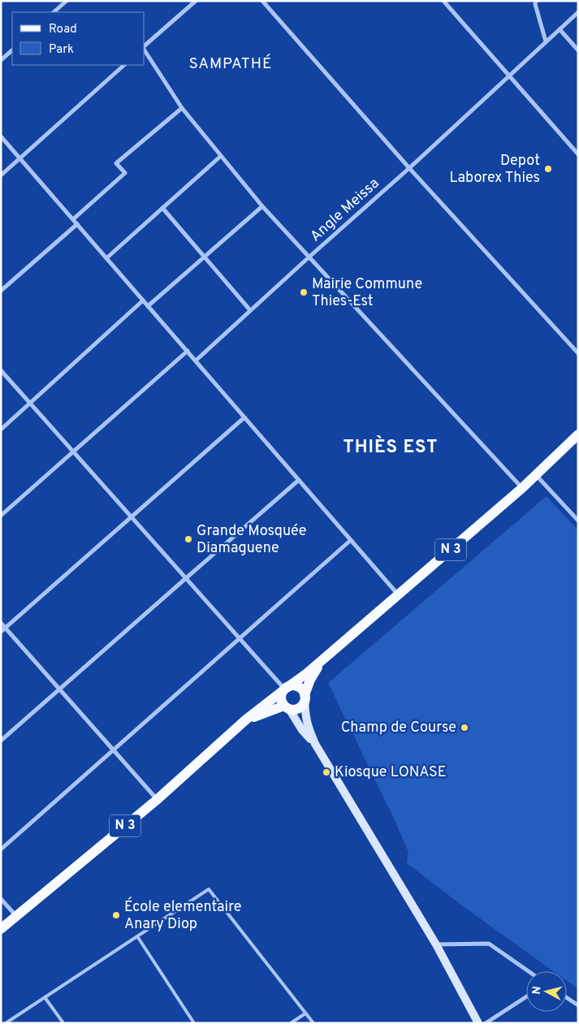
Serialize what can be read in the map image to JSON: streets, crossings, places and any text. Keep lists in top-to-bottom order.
{
  "streets": {
    "main road": ["N 3"],
    "street": ["Angle Meissa"]
  },
  "districts": ["SAMPATHÉ", "THIÈS EST"],
  "places": [
    "Depot Laborex Thies",
    "Mairie Commune Thies-Est",
    "Grande Mosquée Diamaguene",
    "Champ de Course",
    "Kiosque LONASE",
    "École elementaire Anary Diop"
  ],
  "legend": ["Road", "Park"],
  "north": "left"
}
